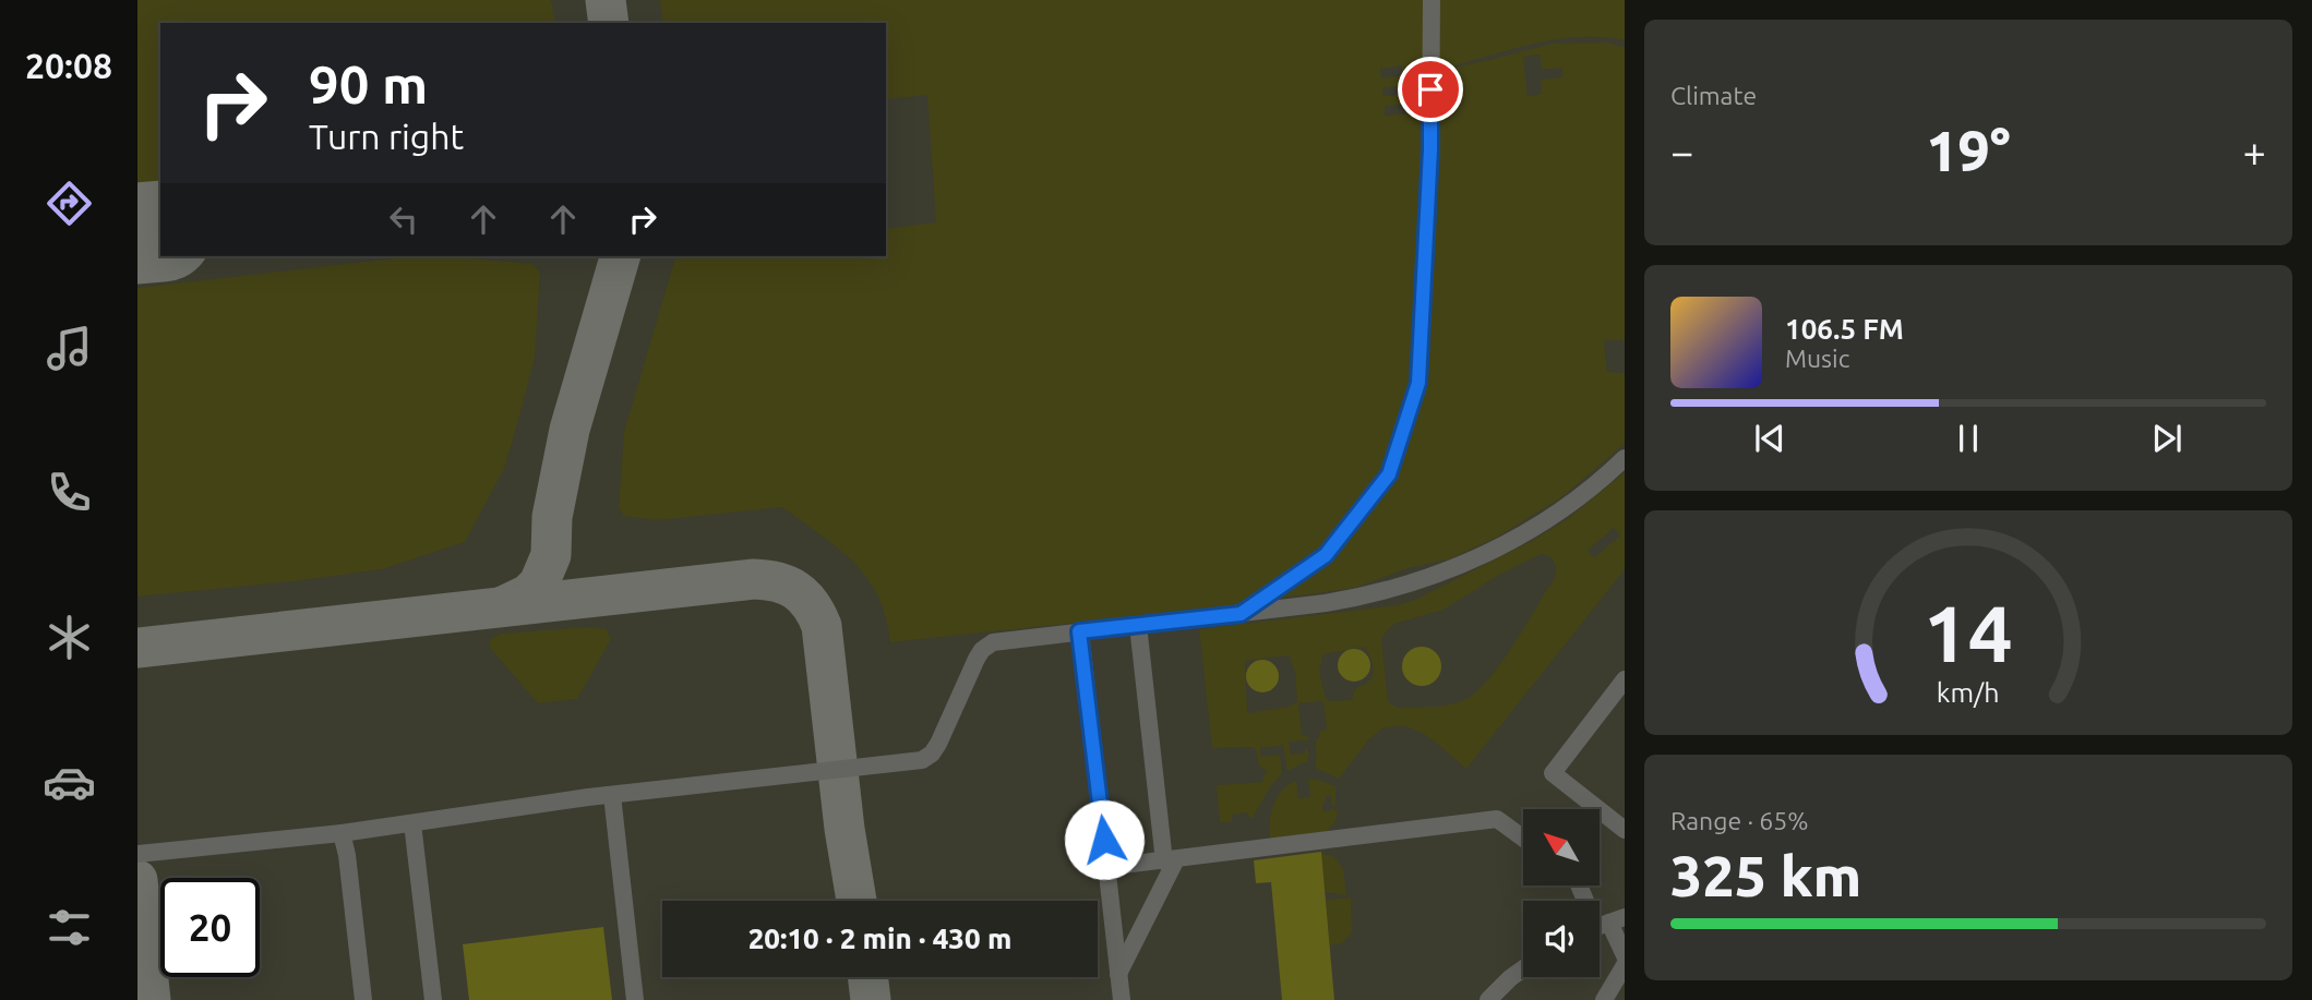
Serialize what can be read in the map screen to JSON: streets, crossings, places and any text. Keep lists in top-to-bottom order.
{
  "north": "top left",
  "page": {
    "tabs": "20:08",
    "tile": [
      "Climate",
      ["Range · 65%", "325 km"]
    ],
    "turn": ["90 m", "Turn right"],
    "heat": ["−", "19°", "+"],
    "song": ["106.5 FM", "Music"],
    "limit": "20",
    "trip": "20:10 · 2 min · 430 m",
    "gauge": ["14", "km/h"]
  }
}
